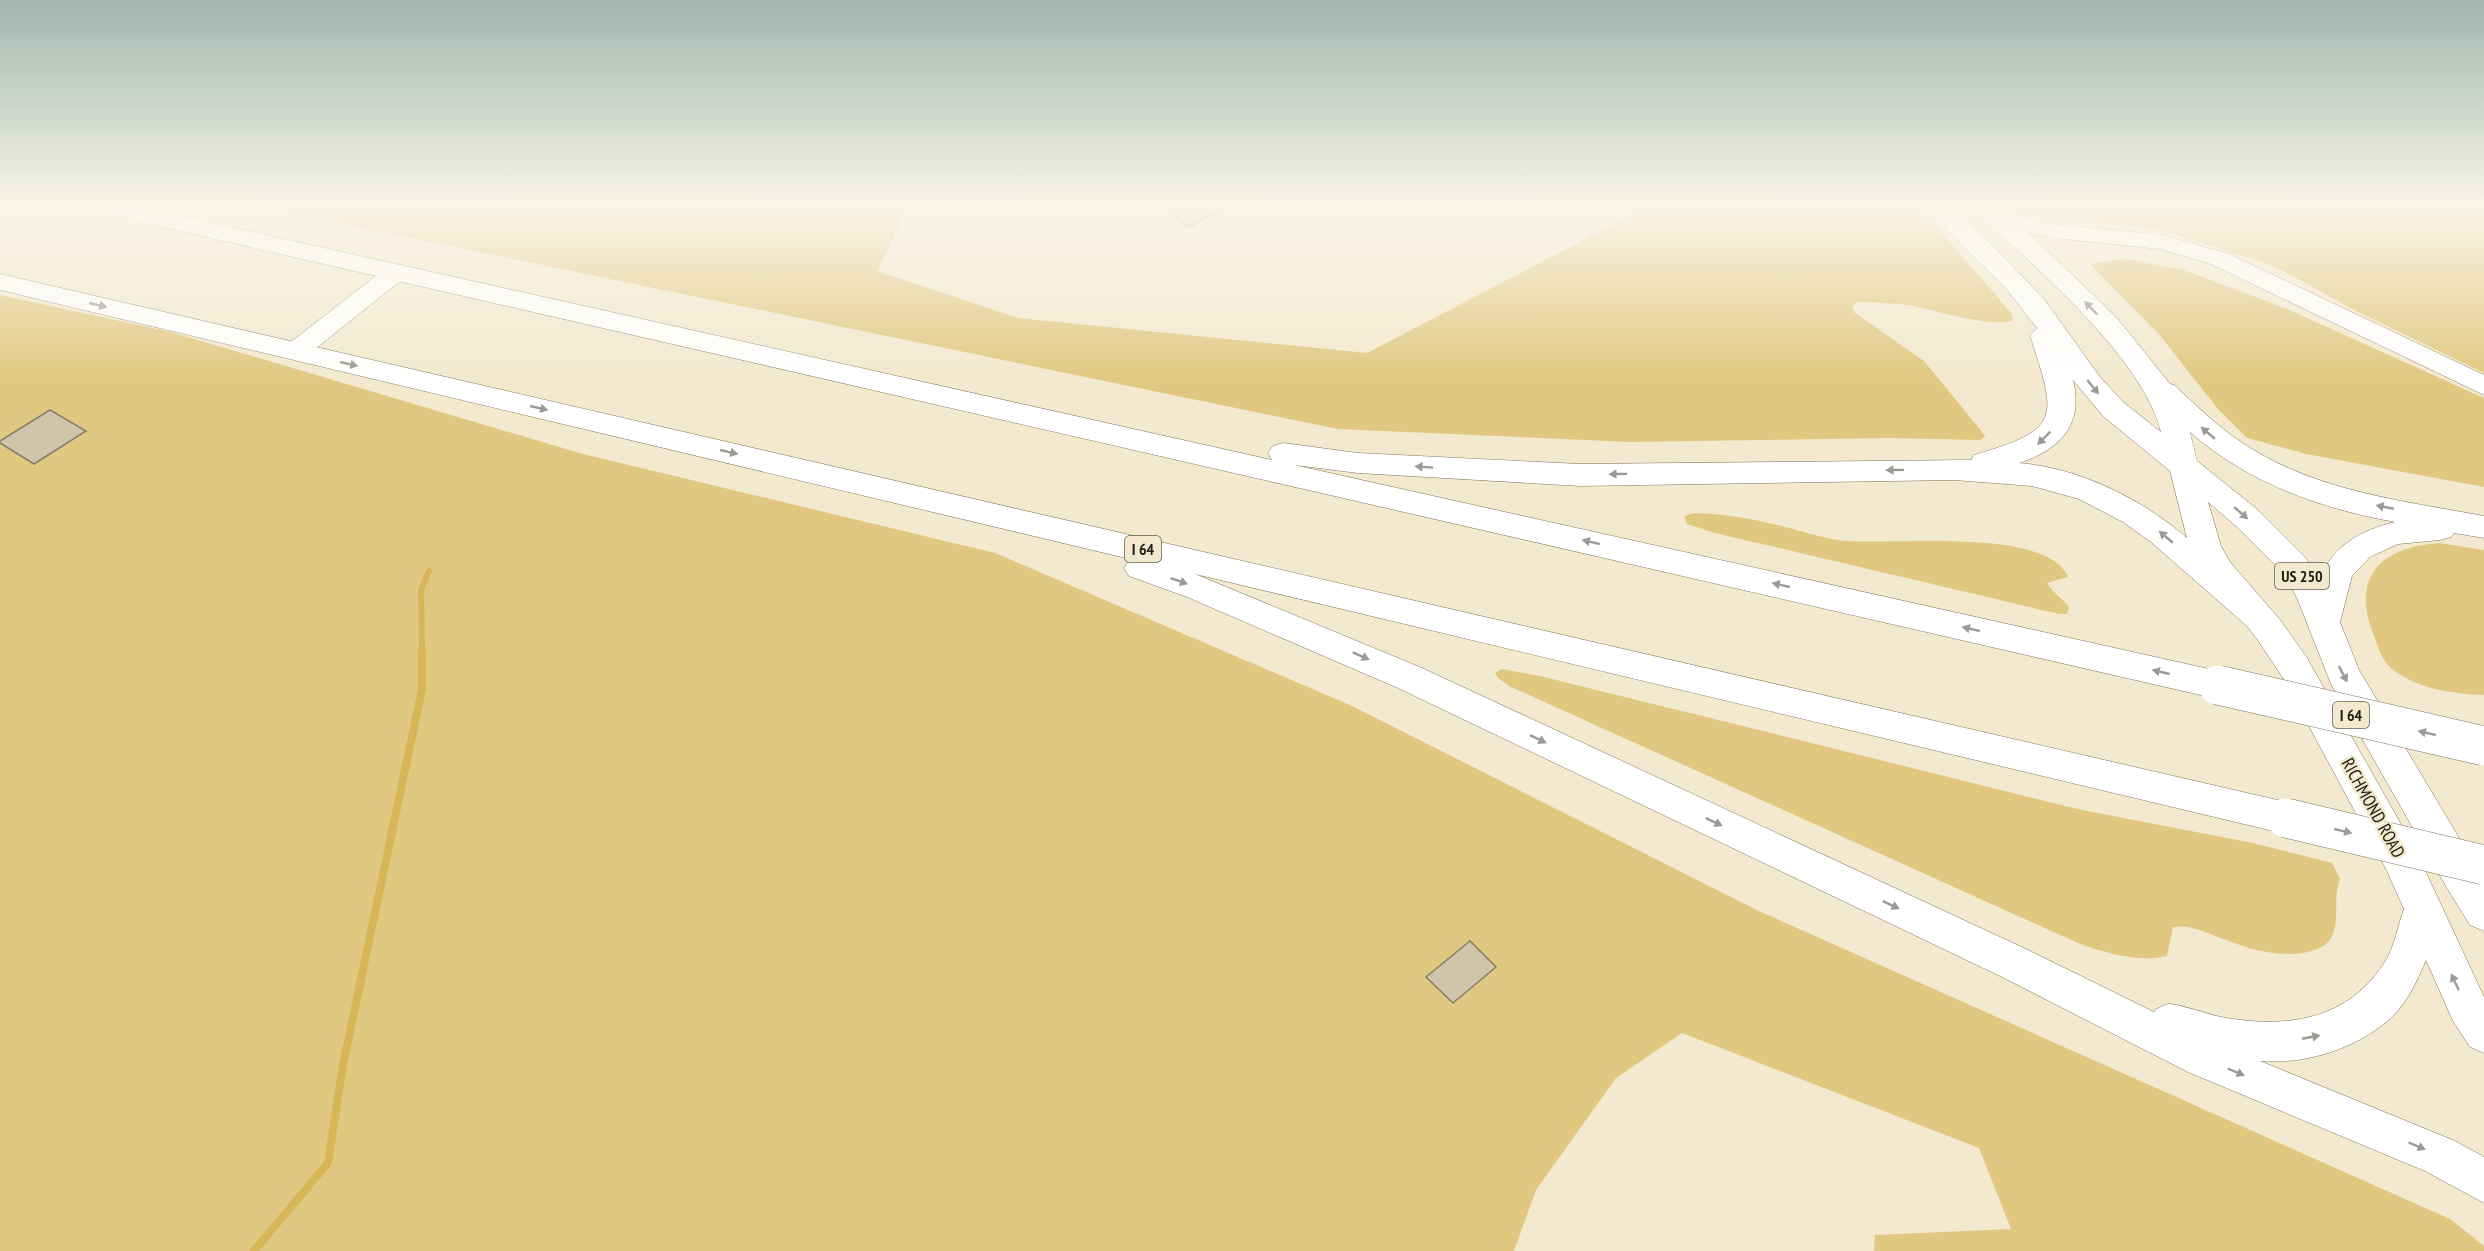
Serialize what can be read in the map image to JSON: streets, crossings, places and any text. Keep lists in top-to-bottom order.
{
  "streets": {
    "highway": ["I 64", "US 250", "RICHMOND ROAD"]
  },
  "crossings": [
    ["US 250", "RICHMOND ROAD"]
  ]
}
